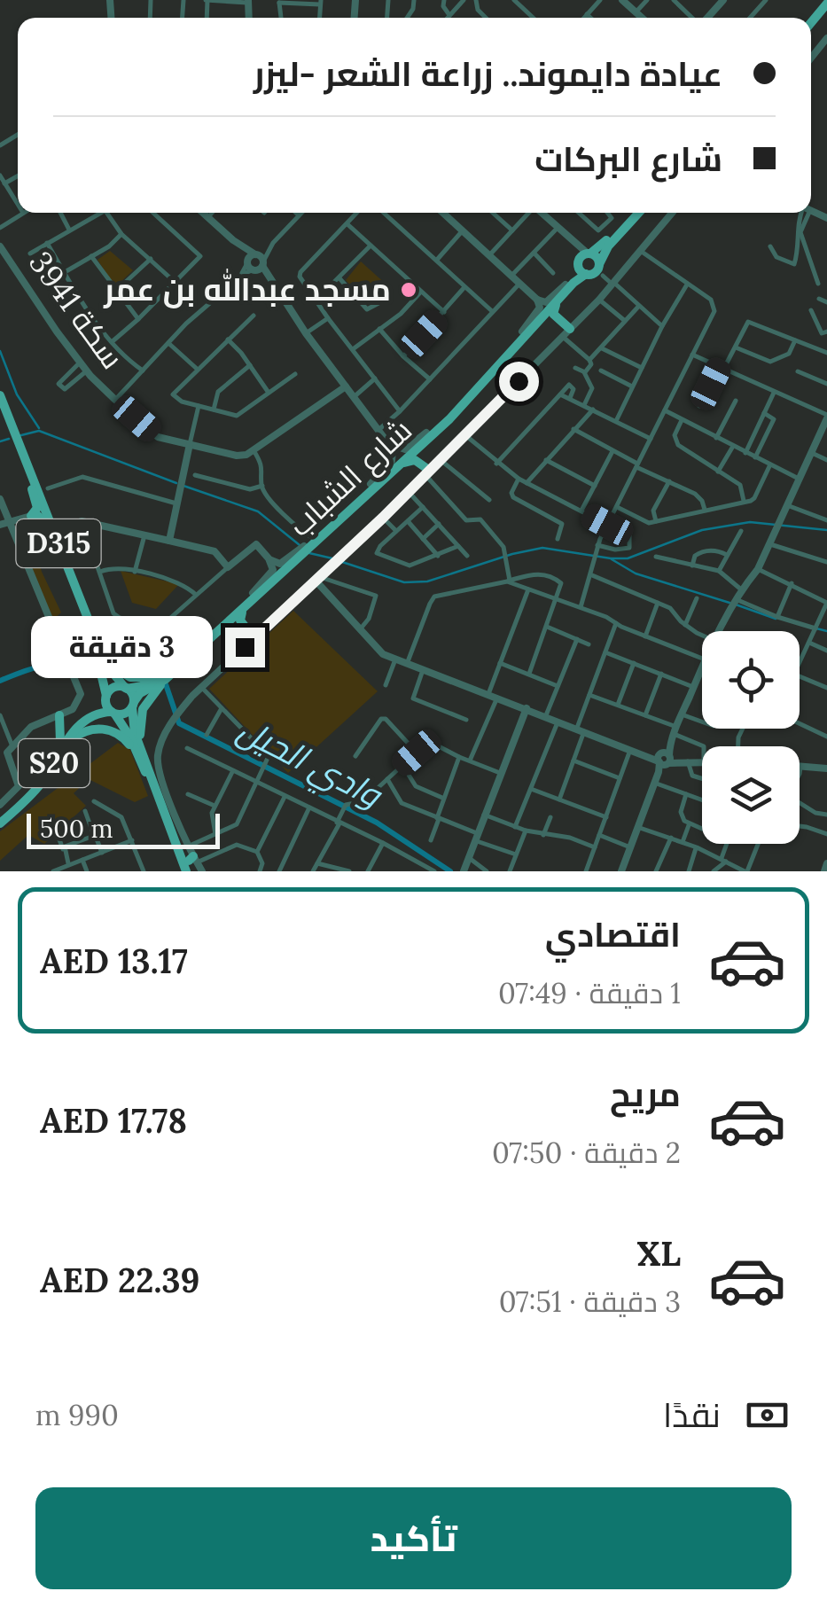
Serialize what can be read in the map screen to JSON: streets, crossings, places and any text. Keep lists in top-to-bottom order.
{
  "streets": {
    "main road": ["شارع الشباب", "D315", "S20"],
    "street": ["سكة 3941"]
  },
  "crossings": [
    ["شارع الشباب", "D315"],
    ["شارع الشباب", "S20"],
    ["D315", "S20"]
  ],
  "water": ["وادي الحيل"],
  "places": ["مسجد عبدالله بن عمر"],
  "scale_bar": "500 m",
  "page": {
    "banner": ["عيادة دايموند.. زراعة الشعر -ليزر", "شارع البركات"],
    "bubble": "3 دقيقة",
    "scale": "500 m",
    "list": [
      {
        "name": "اقتصادي",
        "note": "1 دقيقة · 07:49",
        "value": "AED 13.17"
      },
      {
        "name": "مريح",
        "note": "2 دقيقة · 07:50",
        "value": "AED 17.78"
      },
      {
        "name": "XL",
        "note": "3 دقيقة · 07:51",
        "value": "AED 22.39"
      }
    ],
    "pay": ["نقدًا", "990 m"],
    "buttons": "تأكيد"
  }
}
